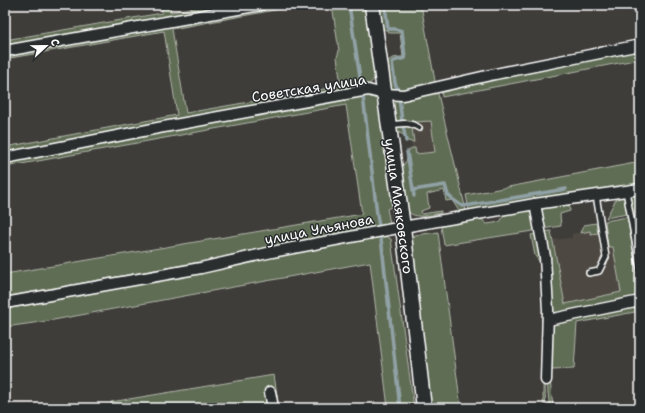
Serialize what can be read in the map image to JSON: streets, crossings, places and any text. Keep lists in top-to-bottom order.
{
  "streets": {
    "main road": ["улица Маяковского"],
    "street": ["Советская улица", "улица Ульянова"]
  },
  "crossings": [
    ["Советская улица", "улица Маяковского"],
    ["улица Маяковского", "улица Ульянова"]
  ],
  "north": "right"
}
